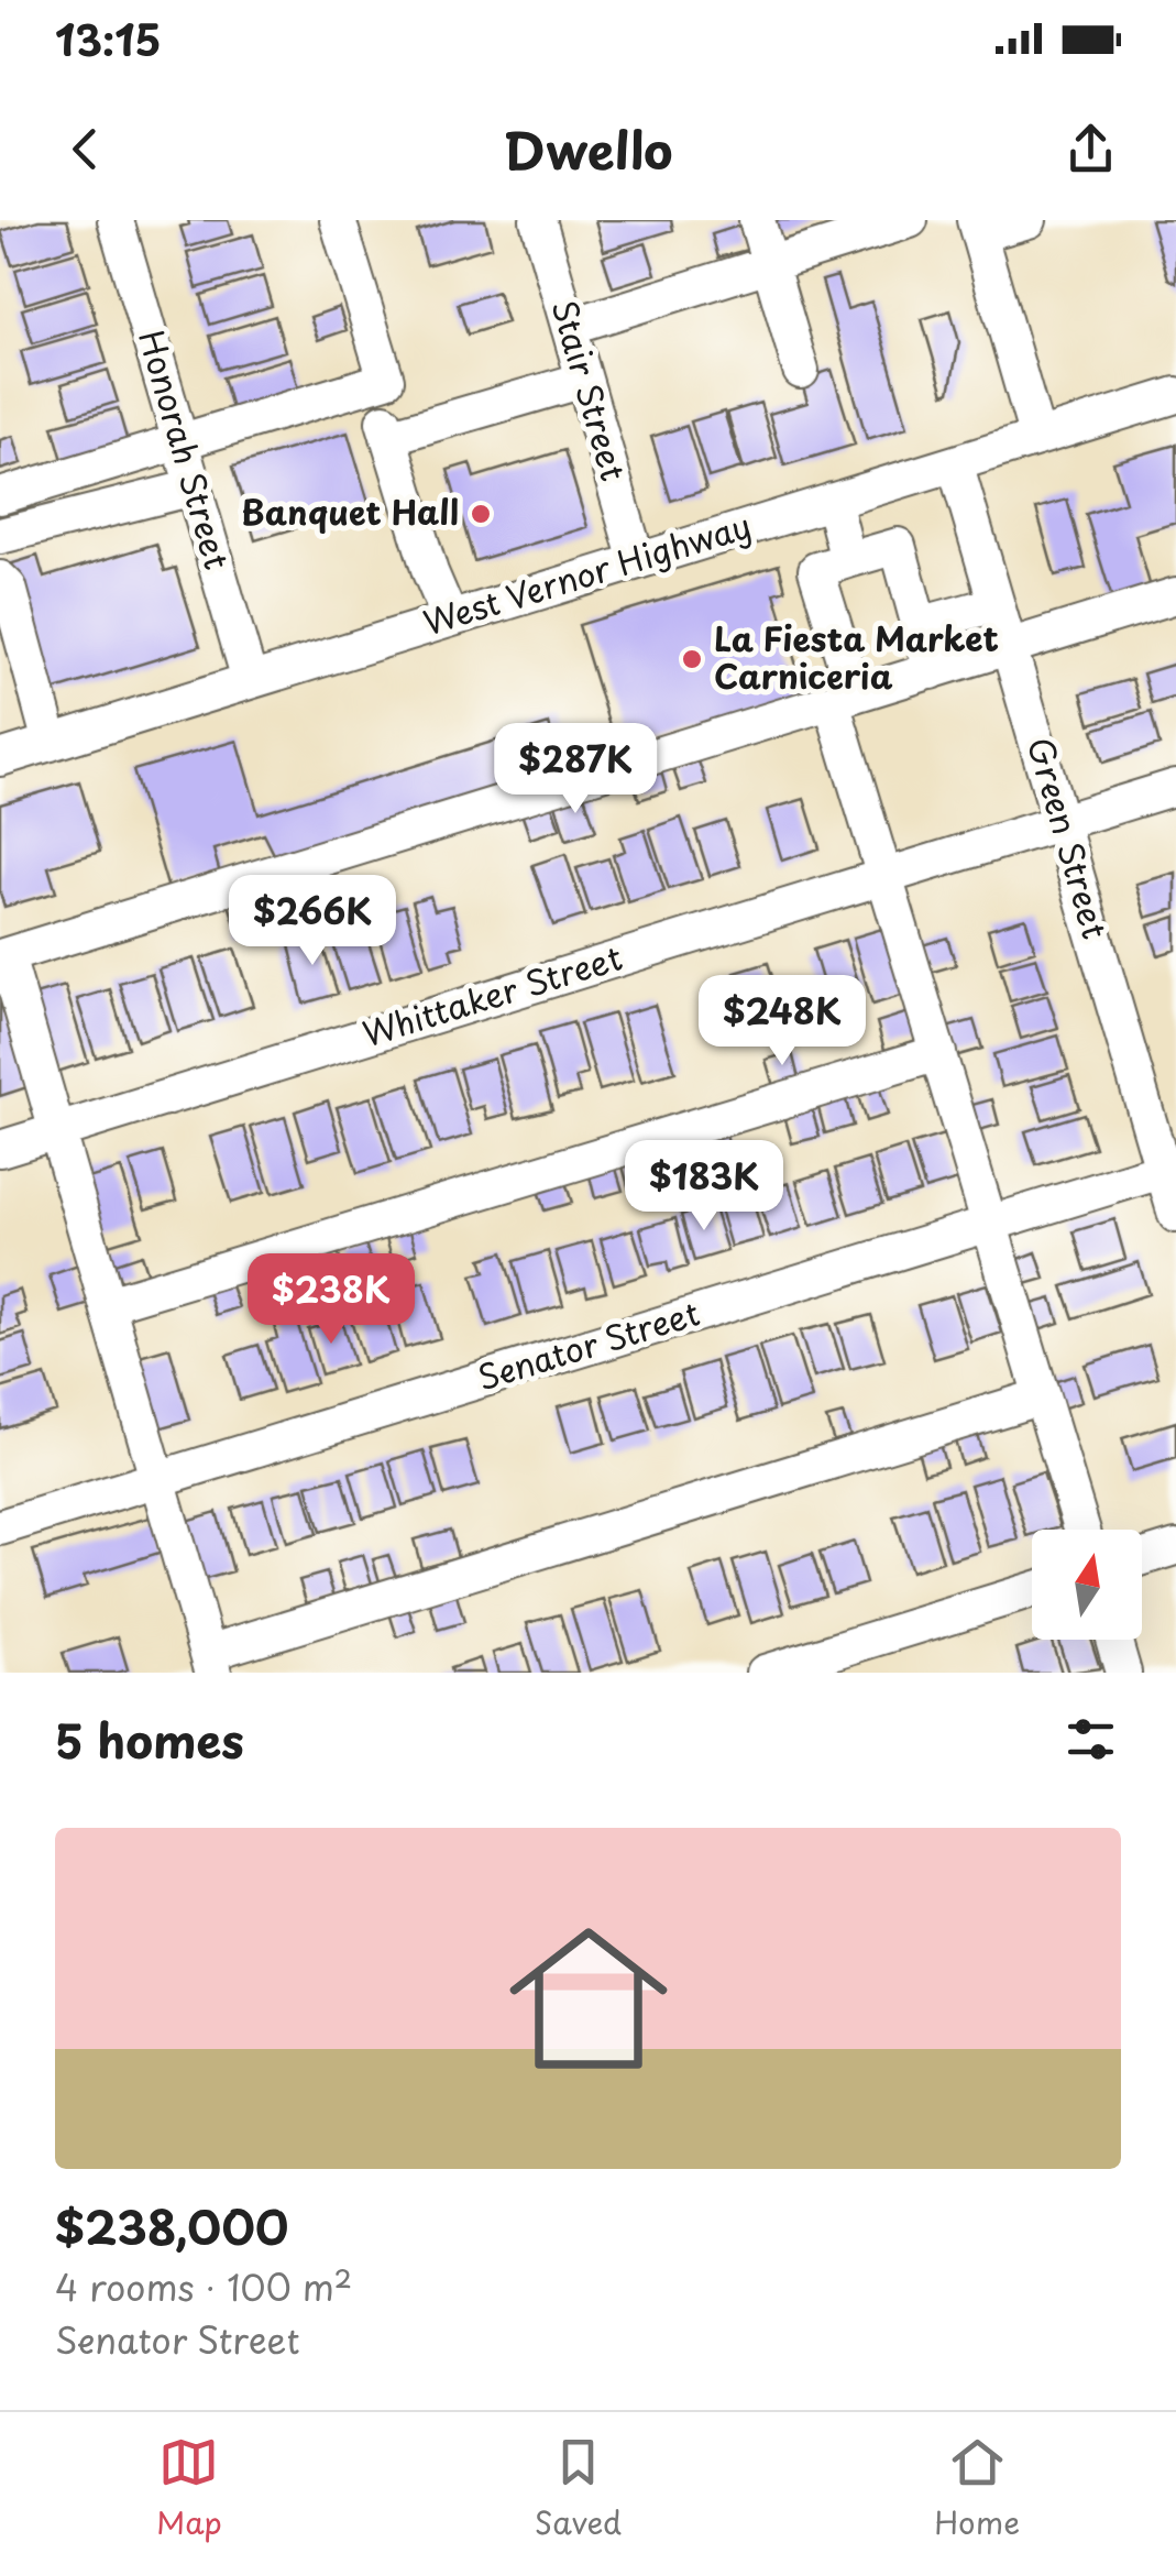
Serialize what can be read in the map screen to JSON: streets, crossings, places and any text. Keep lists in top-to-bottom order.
{
  "streets": {
    "street": [
      "Stair Street",
      "Honorah Street",
      "West Vernor Highway",
      "Green Street",
      "Whittaker Street",
      "Senator Street"
    ]
  },
  "crossings": [
    ["Stair Street", "West Vernor Highway"],
    ["Honorah Street", "West Vernor Highway"],
    ["West Vernor Highway", "Green Street"],
    ["Green Street", "Whittaker Street"],
    ["Green Street", "Senator Street"]
  ],
  "places": ["Banquet Hall", "La Fiesta Market Carniceria"],
  "north": "top",
  "page": {
    "status": "13:15",
    "header": "Dwello",
    "price": [
      "$287K",
      "$266K",
      "$248K",
      "$183K",
      "$238K"
    ],
    "heading": "5 homes",
    "list": [
      {
        "name": "$238,000",
        "note": "4 rooms · 100 m² · Senator Street"
      }
    ],
    "tabs": ["Map", "Saved", "Home"]
  }
}
